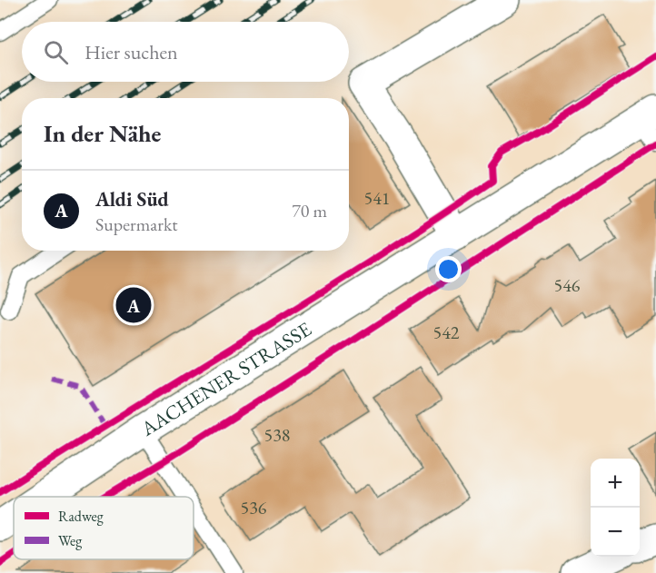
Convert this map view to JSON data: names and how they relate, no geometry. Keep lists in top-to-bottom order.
{
  "streets": {
    "main road": ["AACHENER STRASSE"]
  },
  "house_numbers": [
    "541",
    "546",
    "542",
    "538",
    "536"
  ],
  "legend": ["Radweg", "Weg"],
  "page": {
    "search": "Hier suchen",
    "heading": "In der Nähe",
    "list": [
      {
        "mark": "A",
        "name": "Aldi Süd",
        "note": "Supermarkt",
        "value": "70 m"
      }
    ],
    "pins": "A",
    "map_buttons": ["+", "−"]
  }
}
